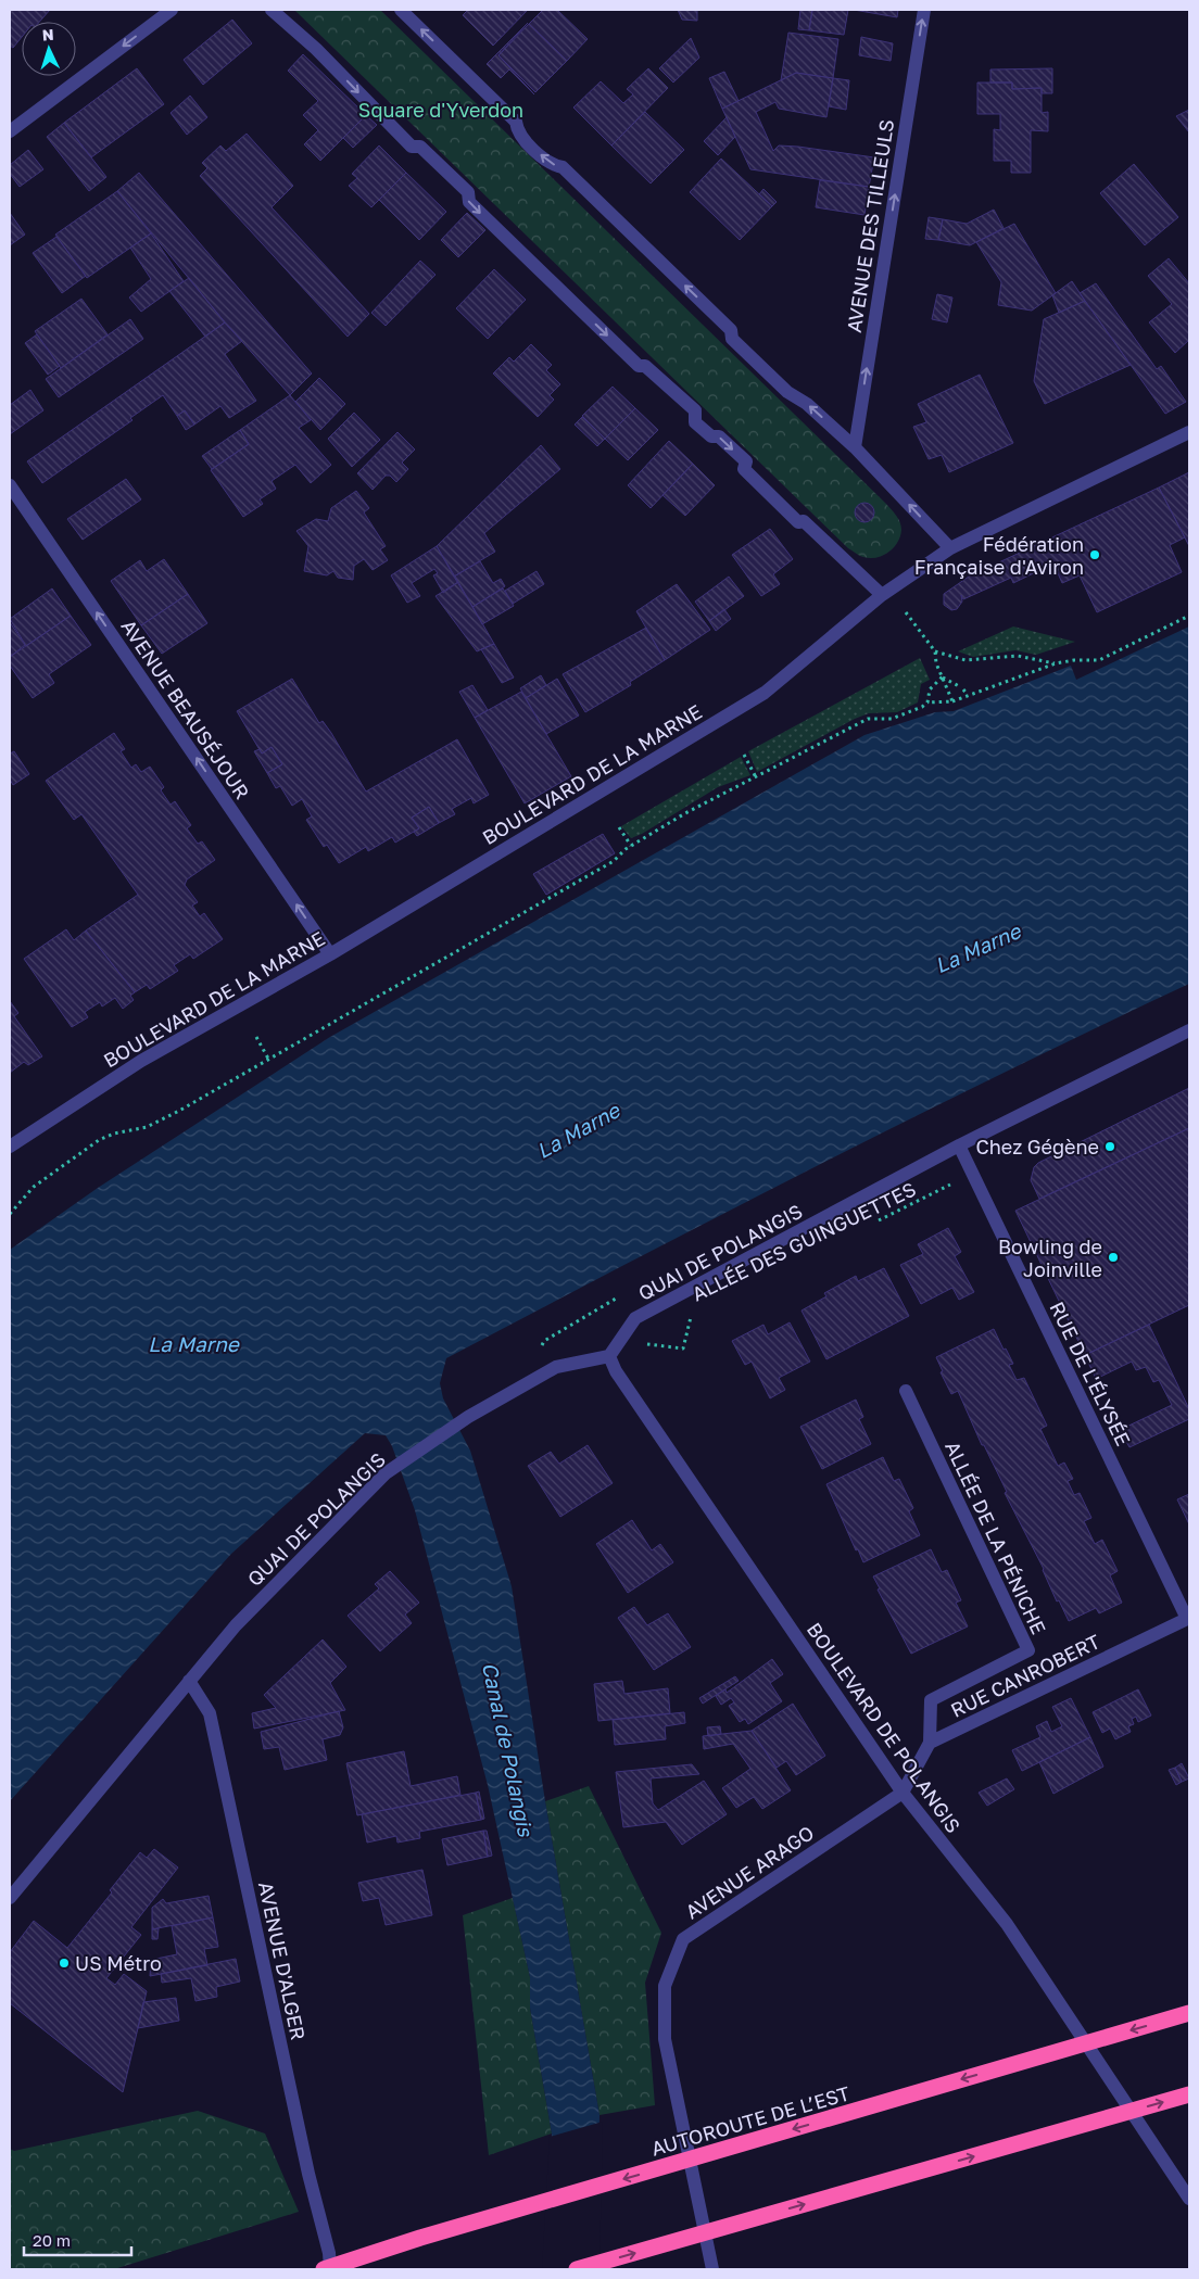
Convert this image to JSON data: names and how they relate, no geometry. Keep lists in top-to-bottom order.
{
  "streets": {
    "highway": ["AUTOROUTE DE L’EST"],
    "street": [
      "AVENUE DES TILLEULS",
      "AVENUE BEAUSÉJOUR",
      "BOULEVARD DE LA MARNE",
      "QUAI DE POLANGIS",
      "RUE DE L'ÉLYSÉE",
      "ALLÉE DE LA PÉNICHE",
      "RUE CANROBERT",
      "BOULEVARD DE POLANGIS",
      "AVENUE ARAGO",
      "AVENUE D'ALGER"
    ],
    "path": ["ALLÉE DES GUINGUETTES"]
  },
  "crossings": [
    ["AVENUE BEAUSÉJOUR", "BOULEVARD DE LA MARNE"],
    ["ALLÉE DES GUINGUETTES", "RUE DE L'ÉLYSÉE"],
    ["ALLÉE DES GUINGUETTES", "BOULEVARD DE POLANGIS"],
    ["QUAI DE POLANGIS", "RUE DE L'ÉLYSÉE"],
    ["QUAI DE POLANGIS", "BOULEVARD DE POLANGIS"],
    ["QUAI DE POLANGIS", "AVENUE D'ALGER"],
    ["RUE DE L'ÉLYSÉE", "RUE CANROBERT"],
    ["ALLÉE DE LA PÉNICHE", "RUE CANROBERT"],
    ["BOULEVARD DE POLANGIS", "AVENUE ARAGO"]
  ],
  "one_way": ["AVENUE DES TILLEULS", "AVENUE BEAUSÉJOUR"],
  "water": ["La Marne", "Canal de Polangis"],
  "parks": ["Square d'Yverdon"],
  "places": [
    "Fédération Française d'Aviron",
    "Chez Gégène",
    "Bowling de Joinville",
    "US Métro"
  ],
  "scale_bar": "20 m",
  "north": "top"
}
